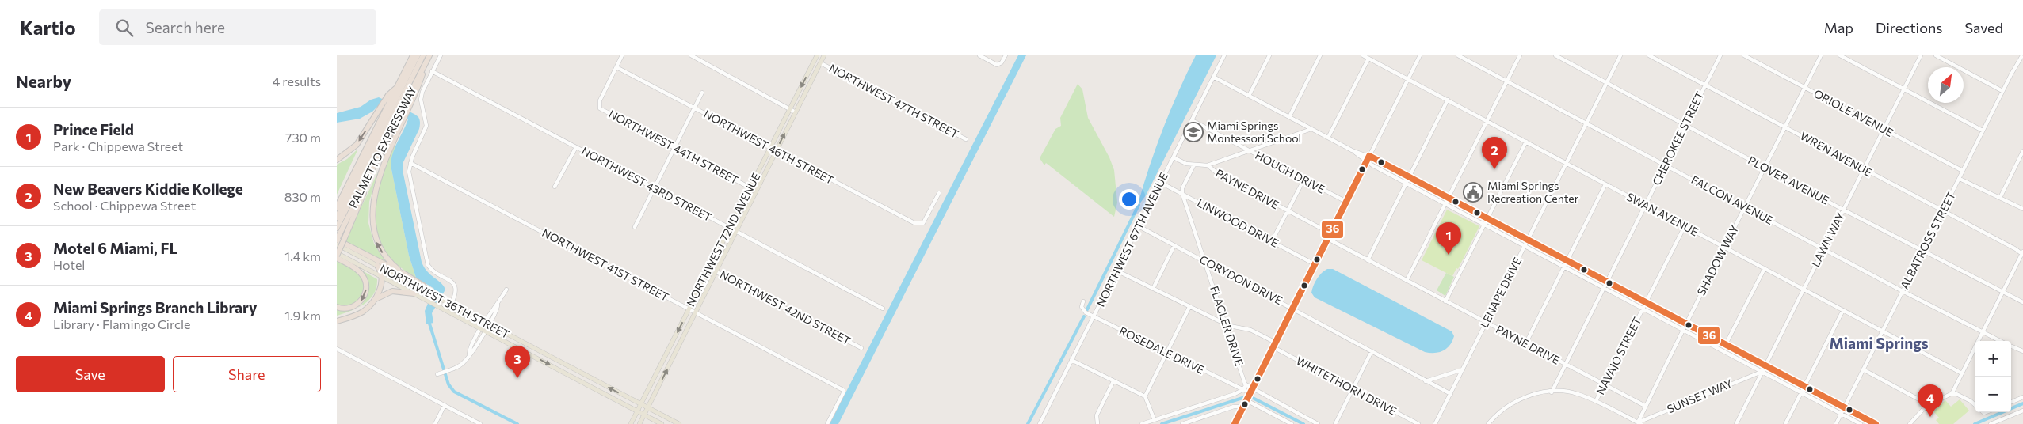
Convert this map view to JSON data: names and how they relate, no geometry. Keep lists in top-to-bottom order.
{
  "streets": {
    "highway": ["PALMETTO EXPRESSWAY"],
    "main road": ["NORTHWEST 72ND AVENUE", "NORTHWEST 36TH STREET"],
    "street": [
      "NORTHWEST 47TH STREET",
      "ORIOLE AVENUE",
      "CHEROKEE STREET",
      "NORTHWEST 44TH STREET",
      "NORTHWEST 46TH STREET",
      "WREN AVENUE",
      "HOUGH DRIVE",
      "PLOVER AVENUE",
      "NORTHWEST 43RD STREET",
      "PAYNE DRIVE",
      "FALCON AVENUE",
      "SWAN AVENUE",
      "LINWOOD DRIVE",
      "NORTHWEST 67TH AVENUE",
      "LAWN WAY",
      "ALBATROSS STREET",
      "SHADOW WAY",
      "NORTHWEST 41ST STREET",
      "CORYDON DRIVE",
      "LENAPE DRIVE",
      "NORTHWEST 42ND STREET",
      "FLAGLER DRIVE",
      "ROSEDALE DRIVE",
      "NAVAJO STREET",
      "WHITETHORN DRIVE",
      "SUNSET WAY"
    ]
  },
  "crossings": [
    ["NORTHWEST 47TH STREET", "NORTHWEST 72ND AVENUE"],
    ["ORIOLE AVENUE", "LAWN WAY"],
    ["ORIOLE AVENUE", "ALBATROSS STREET"],
    ["ORIOLE AVENUE", "SHADOW WAY"],
    ["CHEROKEE STREET", "WREN AVENUE"],
    ["CHEROKEE STREET", "PLOVER AVENUE"],
    ["CHEROKEE STREET", "PAYNE DRIVE"],
    ["CHEROKEE STREET", "FALCON AVENUE"],
    ["CHEROKEE STREET", "SWAN AVENUE"],
    ["NORTHWEST 44TH STREET", "NORTHWEST 46TH STREET"],
    ["NORTHWEST 44TH STREET", "NORTHWEST 72ND AVENUE"],
    ["NORTHWEST 46TH STREET", "NORTHWEST 72ND AVENUE"],
    ["WREN AVENUE", "LAWN WAY"],
    ["WREN AVENUE", "ALBATROSS STREET"],
    ["WREN AVENUE", "SHADOW WAY"],
    ["HOUGH DRIVE", "NORTHWEST 67TH AVENUE"],
    ["PLOVER AVENUE", "LAWN WAY"],
    ["PLOVER AVENUE", "ALBATROSS STREET"],
    ["PLOVER AVENUE", "SHADOW WAY"],
    ["PLOVER AVENUE", "LENAPE DRIVE"],
    ["NORTHWEST 43RD STREET", "NORTHWEST 72ND AVENUE"],
    ["PAYNE DRIVE", "SHADOW WAY"],
    ["PAYNE DRIVE", "LENAPE DRIVE"],
    ["PAYNE DRIVE", "NAVAJO STREET"],
    ["FALCON AVENUE", "LAWN WAY"],
    ["FALCON AVENUE", "ALBATROSS STREET"],
    ["FALCON AVENUE", "SHADOW WAY"],
    ["FALCON AVENUE", "LENAPE DRIVE"],
    ["SWAN AVENUE", "LAWN WAY"],
    ["SWAN AVENUE", "ALBATROSS STREET"],
    ["SWAN AVENUE", "SHADOW WAY"],
    ["SWAN AVENUE", "LENAPE DRIVE"],
    ["SWAN AVENUE", "NAVAJO STREET"],
    ["LINWOOD DRIVE", "NORTHWEST 67TH AVENUE"],
    ["LINWOOD DRIVE", "FLAGLER DRIVE"],
    ["NORTHWEST 72ND AVENUE", "NORTHWEST 41ST STREET"],
    ["NORTHWEST 72ND AVENUE", "NORTHWEST 36TH STREET"],
    ["NORTHWEST 72ND AVENUE", "NORTHWEST 42ND STREET"],
    ["NORTHWEST 67TH AVENUE", "CORYDON DRIVE"],
    ["NORTHWEST 67TH AVENUE", "ROSEDALE DRIVE"],
    ["LAWN WAY", "SUNSET WAY"],
    ["SHADOW WAY", "SUNSET WAY"],
    ["CORYDON DRIVE", "LENAPE DRIVE"],
    ["CORYDON DRIVE", "FLAGLER DRIVE"]
  ],
  "districts": ["Miami Springs"],
  "places": {
    "school or university": ["Miami Springs Montessori School"],
    "public building": ["Miami Springs Recreation Center"]
  },
  "lines": ["transit line 36"],
  "north": "top right",
  "page": {
    "header": "Kartio",
    "search": "Search here",
    "nav": ["Map", "Directions", "Saved"],
    "heading": ["Nearby", "4 results"],
    "list": [
      {
        "mark": "1",
        "name": "Prince Field",
        "note": "Park · Chippewa Street",
        "value": "730 m"
      },
      {
        "mark": "2",
        "name": "New Beavers Kiddie Kollege",
        "note": "School · Chippewa Street",
        "value": "830 m"
      },
      {
        "mark": "3",
        "name": "Motel 6 Miami, FL",
        "note": "Hotel",
        "value": "1.4 km"
      },
      {
        "mark": "4",
        "name": "Miami Springs Branch Library",
        "note": "Library · Flamingo Circle",
        "value": "1.9 km"
      }
    ],
    "pins": [
      "2",
      "1",
      "3",
      "4"
    ],
    "map_buttons": ["+", "−"],
    "buttons": ["Save", "Share"]
  }
}
